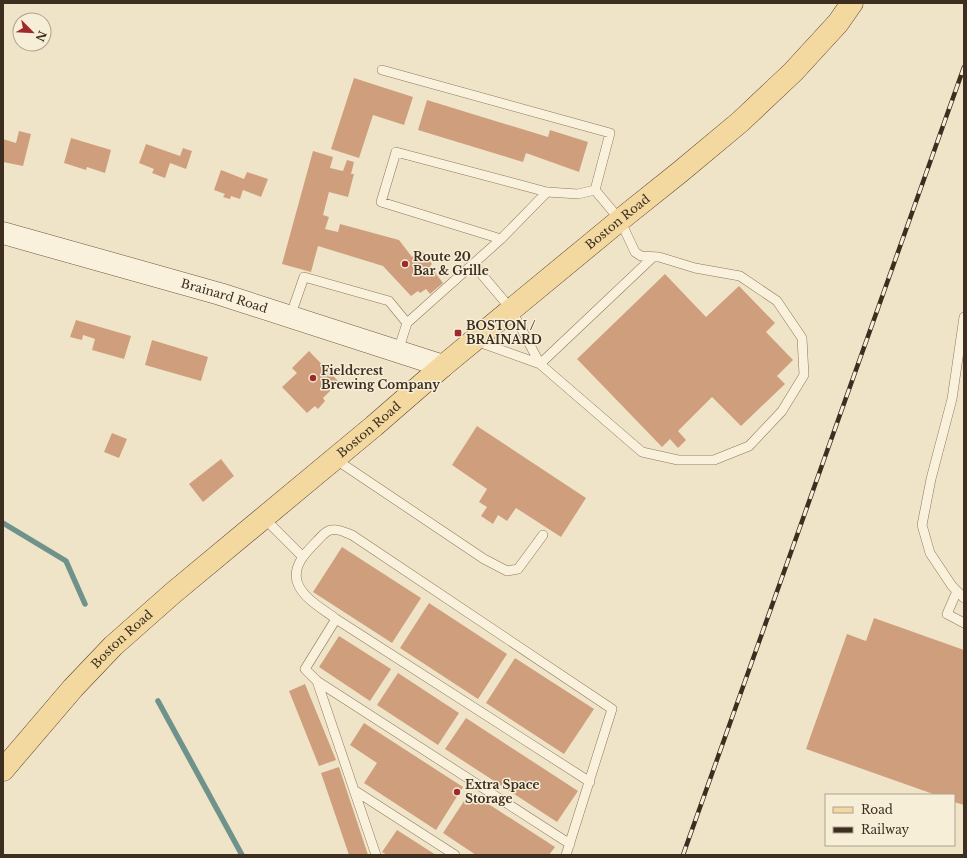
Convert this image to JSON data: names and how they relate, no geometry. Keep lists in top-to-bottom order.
{
  "streets": {
    "main road": ["Boston Road"],
    "street": ["Brainard Road"]
  },
  "crossings": [
    ["Boston Road", "Brainard Road"]
  ],
  "places": {
    "other": ["Route 20 Bar & Grille", "Fieldcrest Brewing Company", "Extra Space Storage"],
    "transit": ["BOSTON / BRAINARD"]
  },
  "legend": ["Road", "Railway"],
  "north": "bottom right"
}
